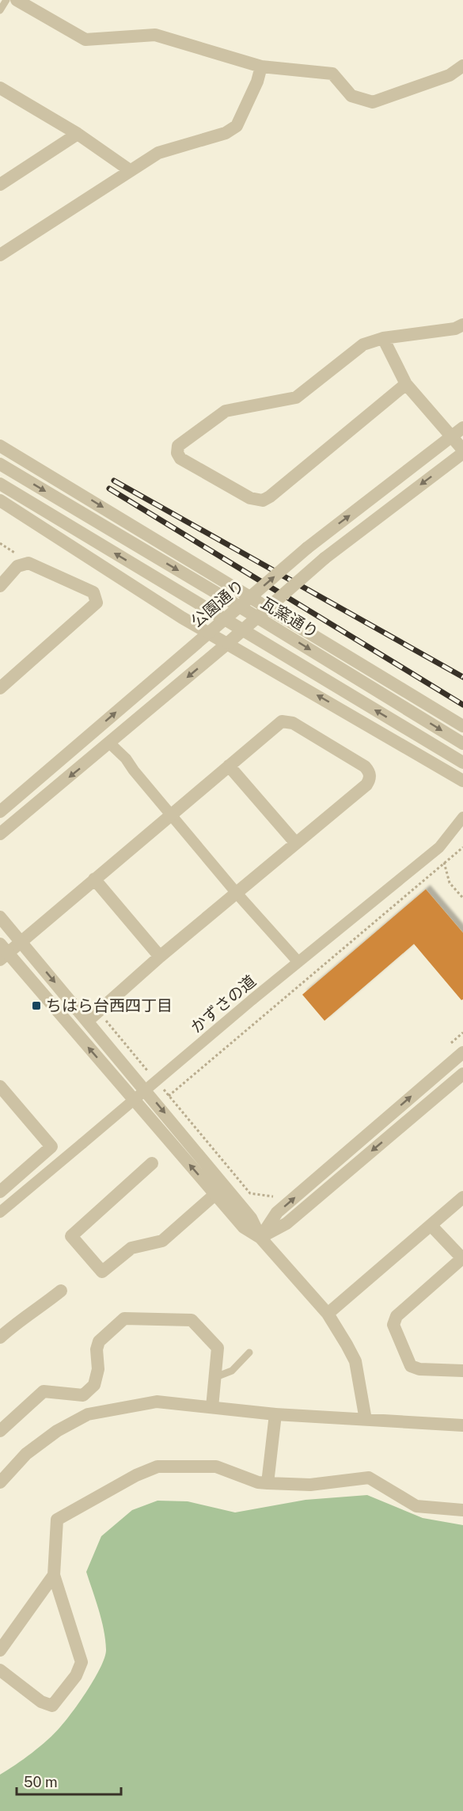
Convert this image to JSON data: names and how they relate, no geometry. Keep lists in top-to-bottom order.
{
  "streets": {
    "street": ["公園通り", "瓦窯通り", "かずさの道"]
  },
  "places": {
    "transit": ["ちはら台西四丁目"]
  },
  "scale_bar": "50 m"
}
